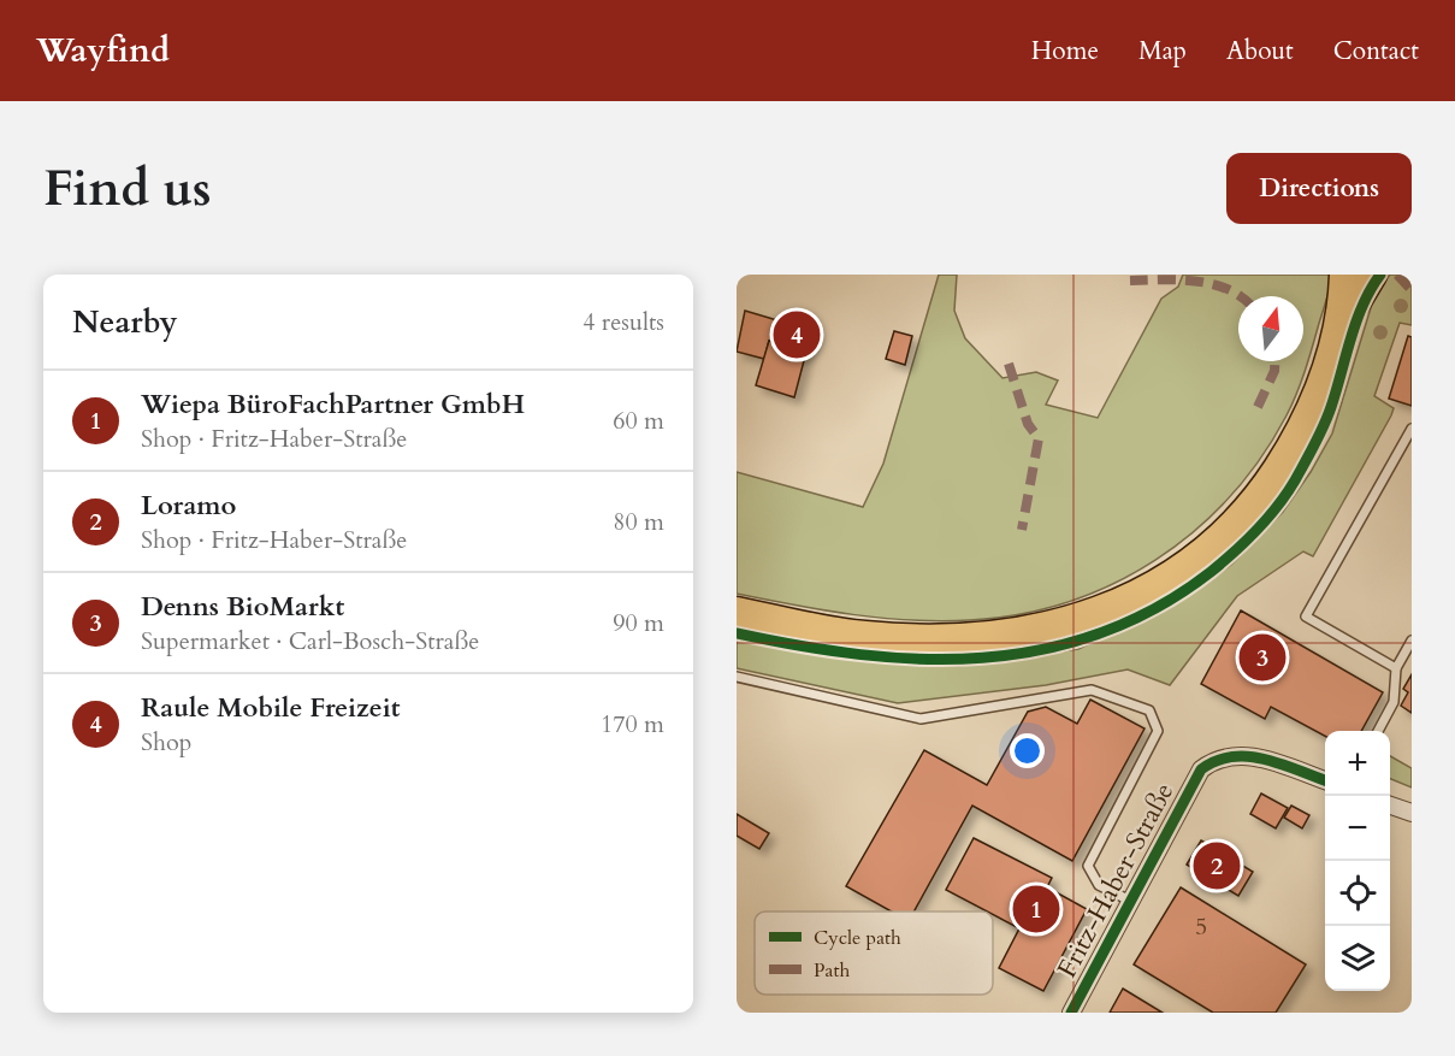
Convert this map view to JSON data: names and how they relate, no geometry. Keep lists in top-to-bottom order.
{
  "streets": {
    "street": ["Fritz-Haber-Straße"]
  },
  "house_numbers": ["5"],
  "legend": ["Cycle path", "Path"],
  "north": "top",
  "page": {
    "header": "Wayfind",
    "nav": [
      "Home",
      "Map",
      "About",
      "Contact"
    ],
    "buttons": "Directions",
    "title": "Find us",
    "heading": ["Nearby", "4 results"],
    "pins": [
      "4",
      "3",
      "2",
      "1"
    ],
    "list": [
      {
        "mark": "1",
        "name": "Wiepa BüroFachPartner GmbH",
        "note": "Shop · Fritz-Haber-Straße",
        "value": "60 m"
      },
      {
        "mark": "2",
        "name": "Loramo",
        "note": "Shop · Fritz-Haber-Straße",
        "value": "80 m"
      },
      {
        "mark": "3",
        "name": "Denns BioMarkt",
        "note": "Supermarket · Carl-Bosch-Straße",
        "value": "90 m"
      },
      {
        "mark": "4",
        "name": "Raule Mobile Freizeit",
        "note": "Shop",
        "value": "170 m"
      }
    ],
    "map_buttons": ["+", "−"]
  }
}
